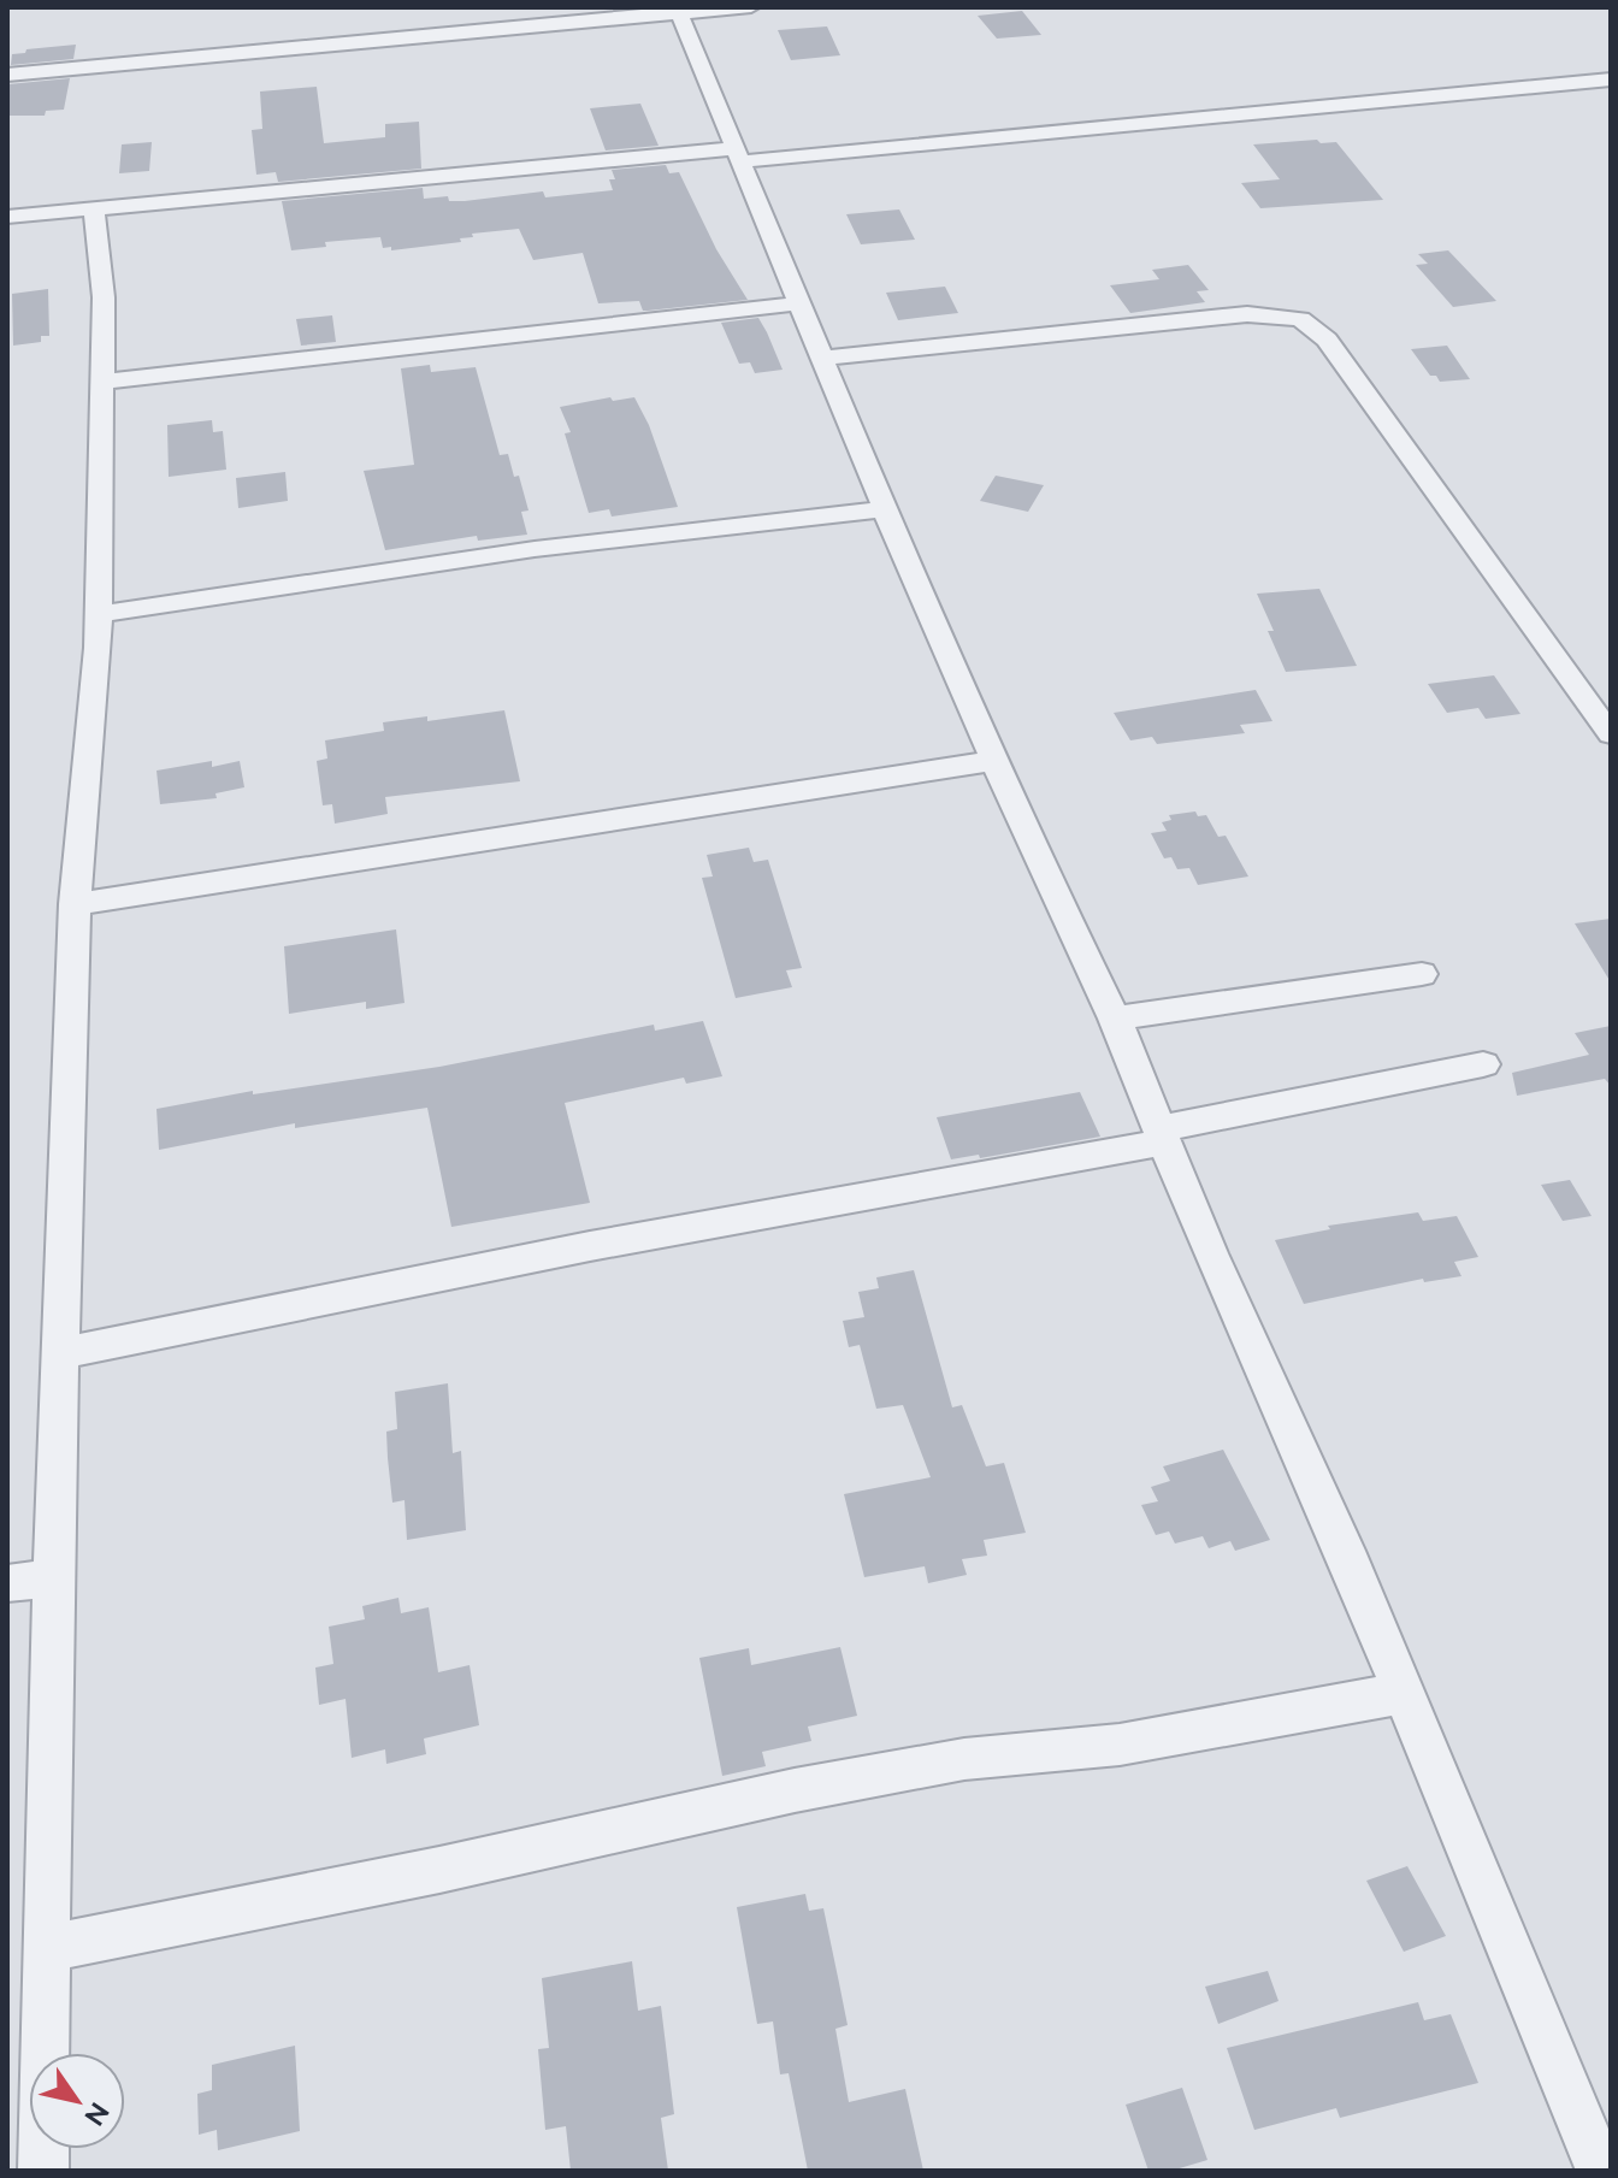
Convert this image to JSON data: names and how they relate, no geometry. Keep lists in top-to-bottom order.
{
  "north": "bottom right"
}
